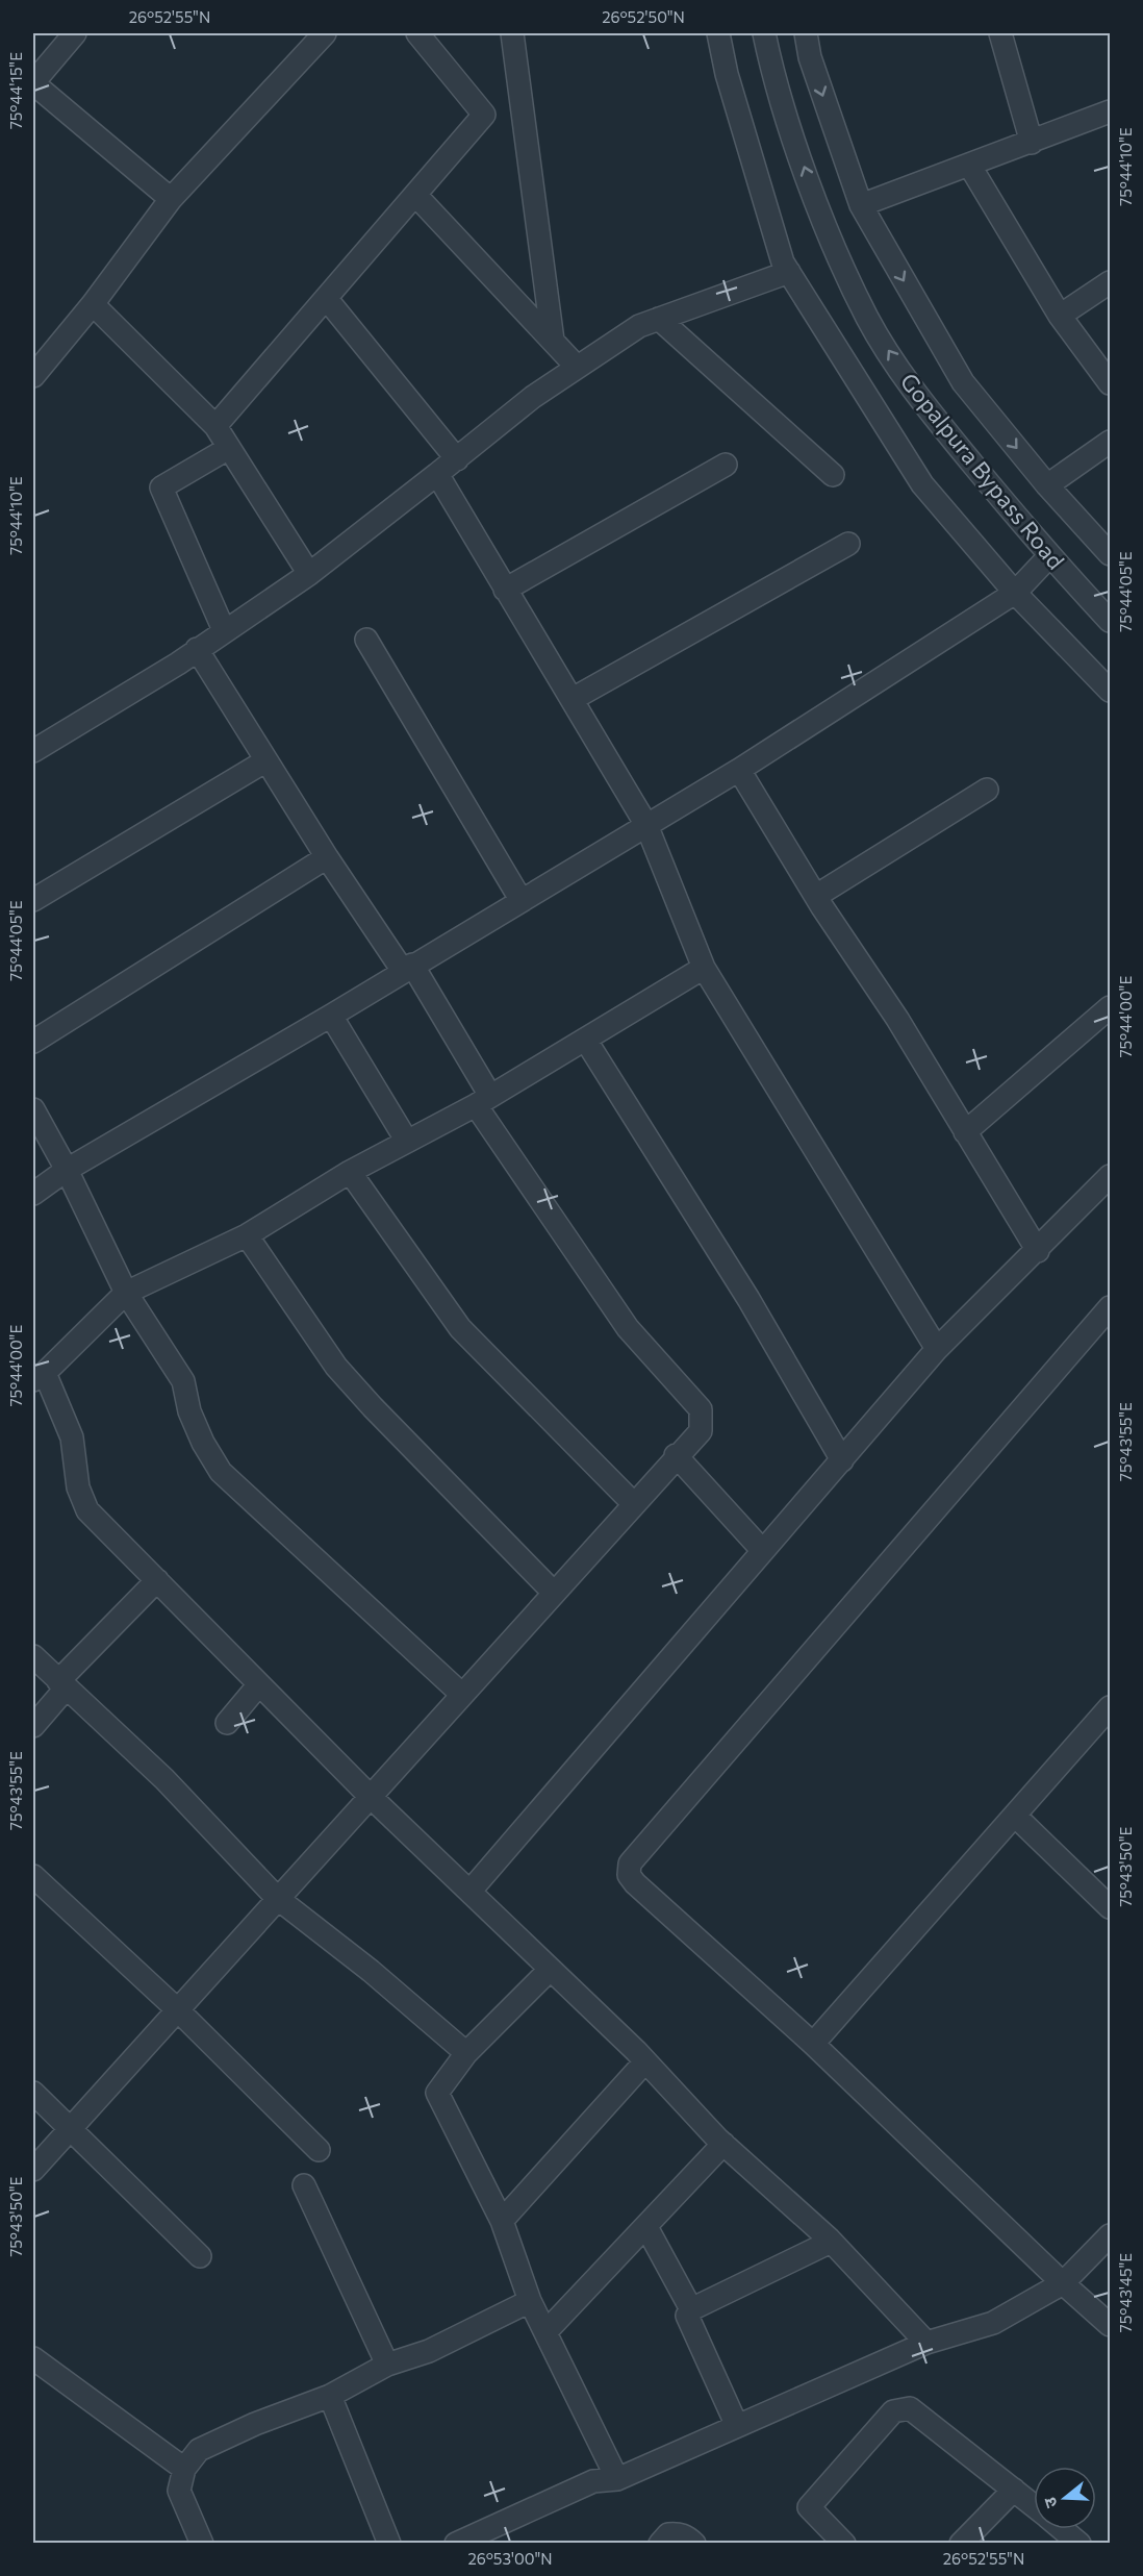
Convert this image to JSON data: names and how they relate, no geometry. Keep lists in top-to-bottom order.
{
  "streets": {
    "street": ["Gopalpura Bypass Road"]
  },
  "north": "left",
  "coordinates": [
    "26°52'55\"N",
    "26°52'50\"N",
    "75°44'15\"E",
    "75°44'10\"E",
    "75°44'05\"E",
    "75°44'00\"E",
    "75°43'55\"E",
    "75°43'50\"E",
    "75°43'45\"E",
    "26°53'00\"N"
  ]
}
